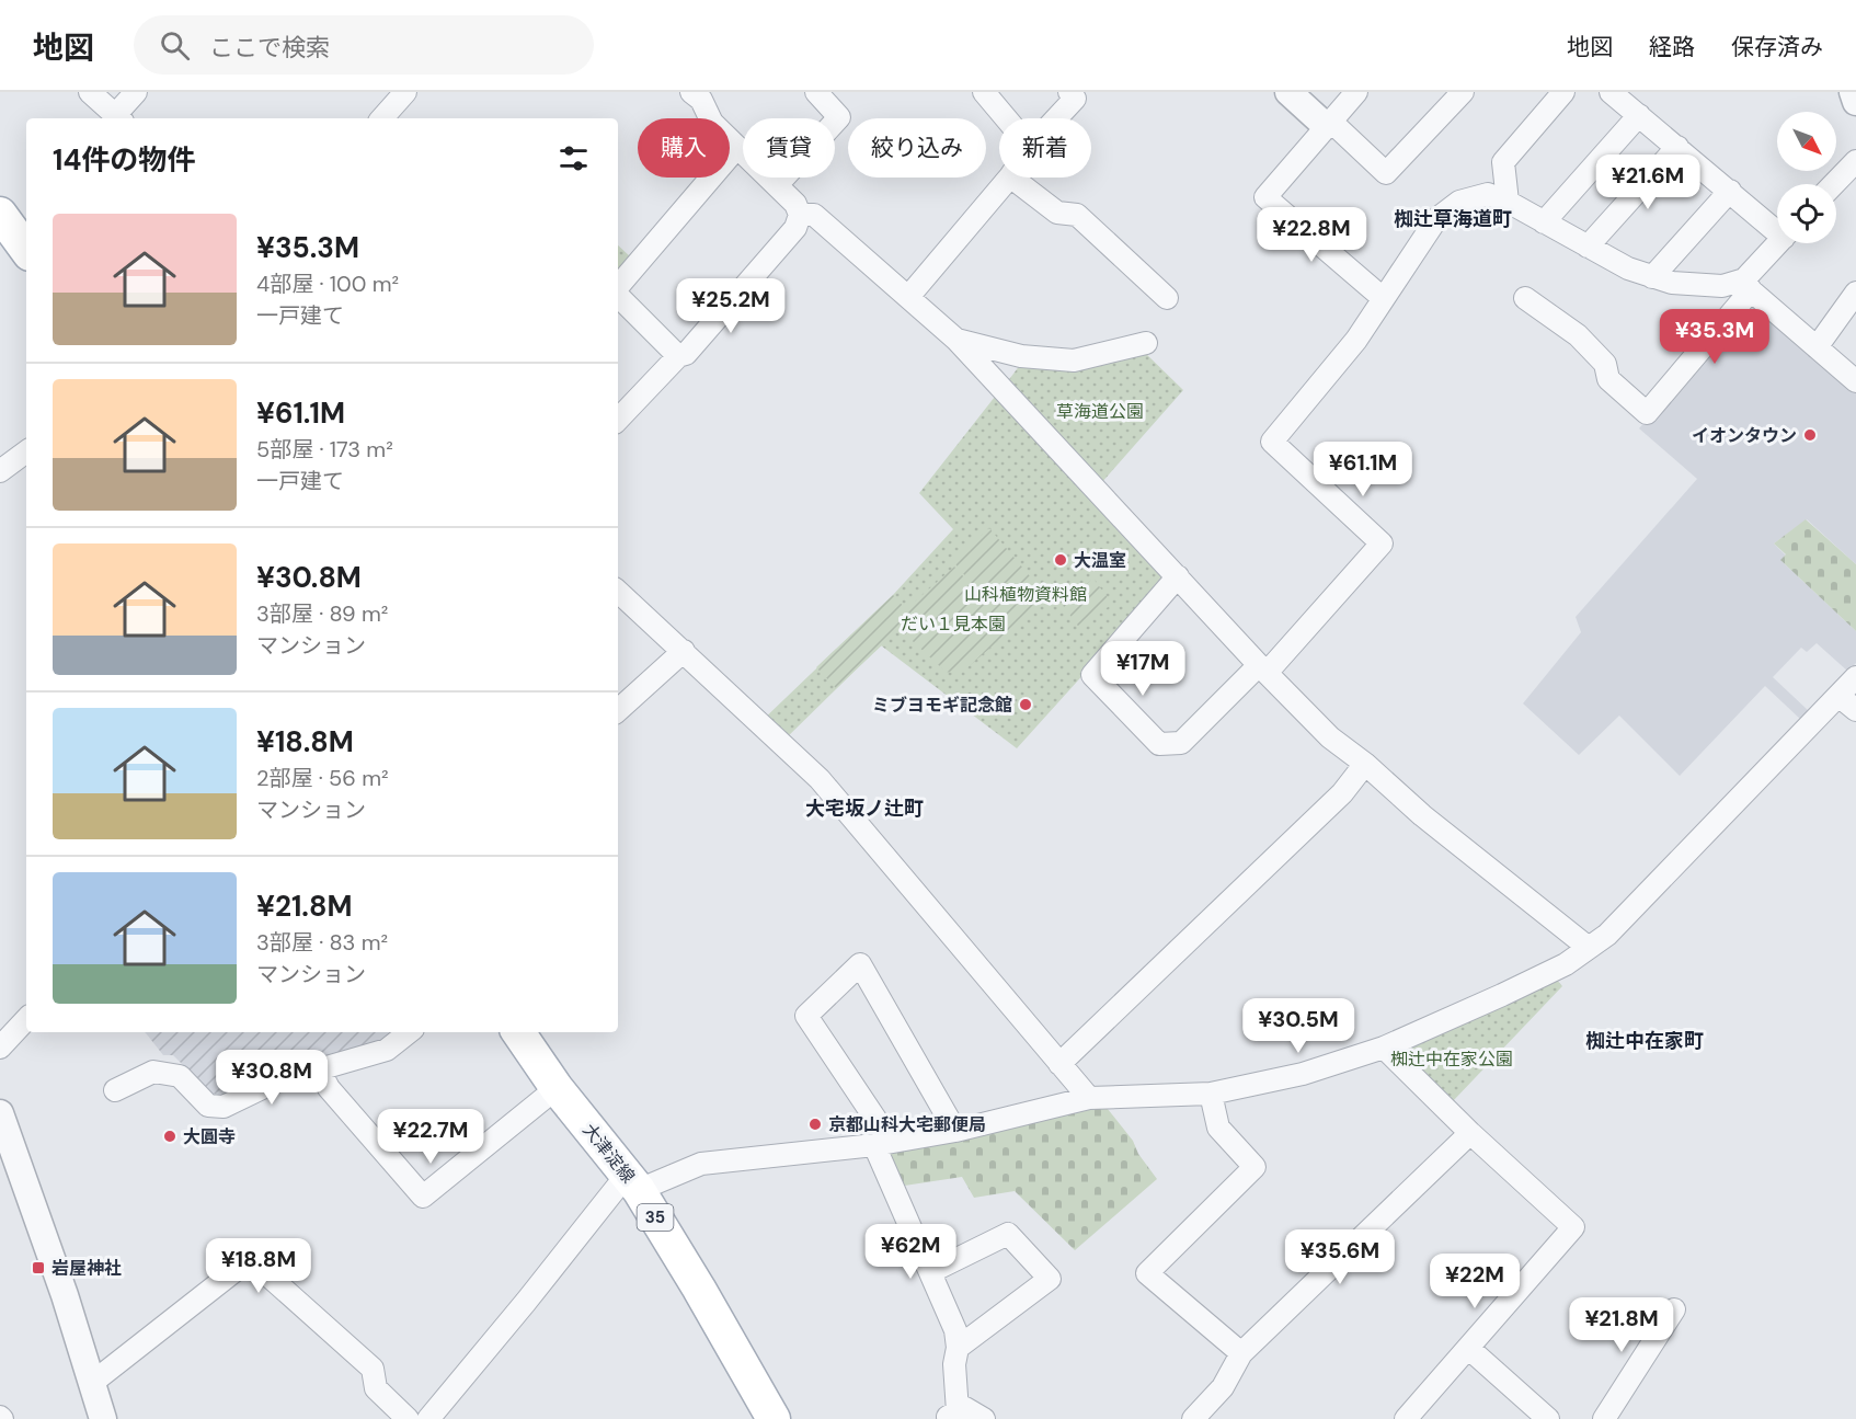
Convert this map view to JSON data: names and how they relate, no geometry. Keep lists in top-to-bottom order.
{
  "streets": {
    "main road": ["大津淀線", "35"]
  },
  "districts": ["椥辻草海道町", "大宅坂ノ辻町", "椥辻中在家町"],
  "parks": [
    "草海道公園",
    "山科植物資料館",
    "だい１見本園",
    "椥辻中在家公園"
  ],
  "places": {
    "other": [
      "イオンタウン",
      "大温室",
      "ミブヨモギ記念館",
      "京都山科大宅郵便局",
      "大圓寺"
    ],
    "transit": ["岩屋神社"]
  },
  "north": "bottom right",
  "page": {
    "header": "地図",
    "search": "ここで検索",
    "nav": ["地図", "経路", "保存済み"],
    "chip": [
      "購入",
      "賃貸",
      "絞り込み",
      "新着"
    ],
    "heading": "14件の物件",
    "price": [
      "¥21.6M",
      "¥22.8M",
      "¥25.2M",
      "¥35.3M",
      "¥61.1M",
      "¥17M",
      "¥30.5M",
      "¥30.8M",
      "¥22.7M",
      "¥62M",
      "¥35.6M",
      "¥18.8M",
      "¥22M",
      "¥21.8M"
    ],
    "list": [
      {
        "name": "¥35.3M",
        "note": "4部屋 · 100 m² · 一戸建て"
      },
      {
        "name": "¥61.1M",
        "note": "5部屋 · 173 m² · 一戸建て"
      },
      {
        "name": "¥30.8M",
        "note": "3部屋 · 89 m² · マンション"
      },
      {
        "name": "¥18.8M",
        "note": "2部屋 · 56 m² · マンション"
      },
      {
        "name": "¥21.8M",
        "note": "3部屋 · 83 m² · マンション"
      }
    ]
  }
}
